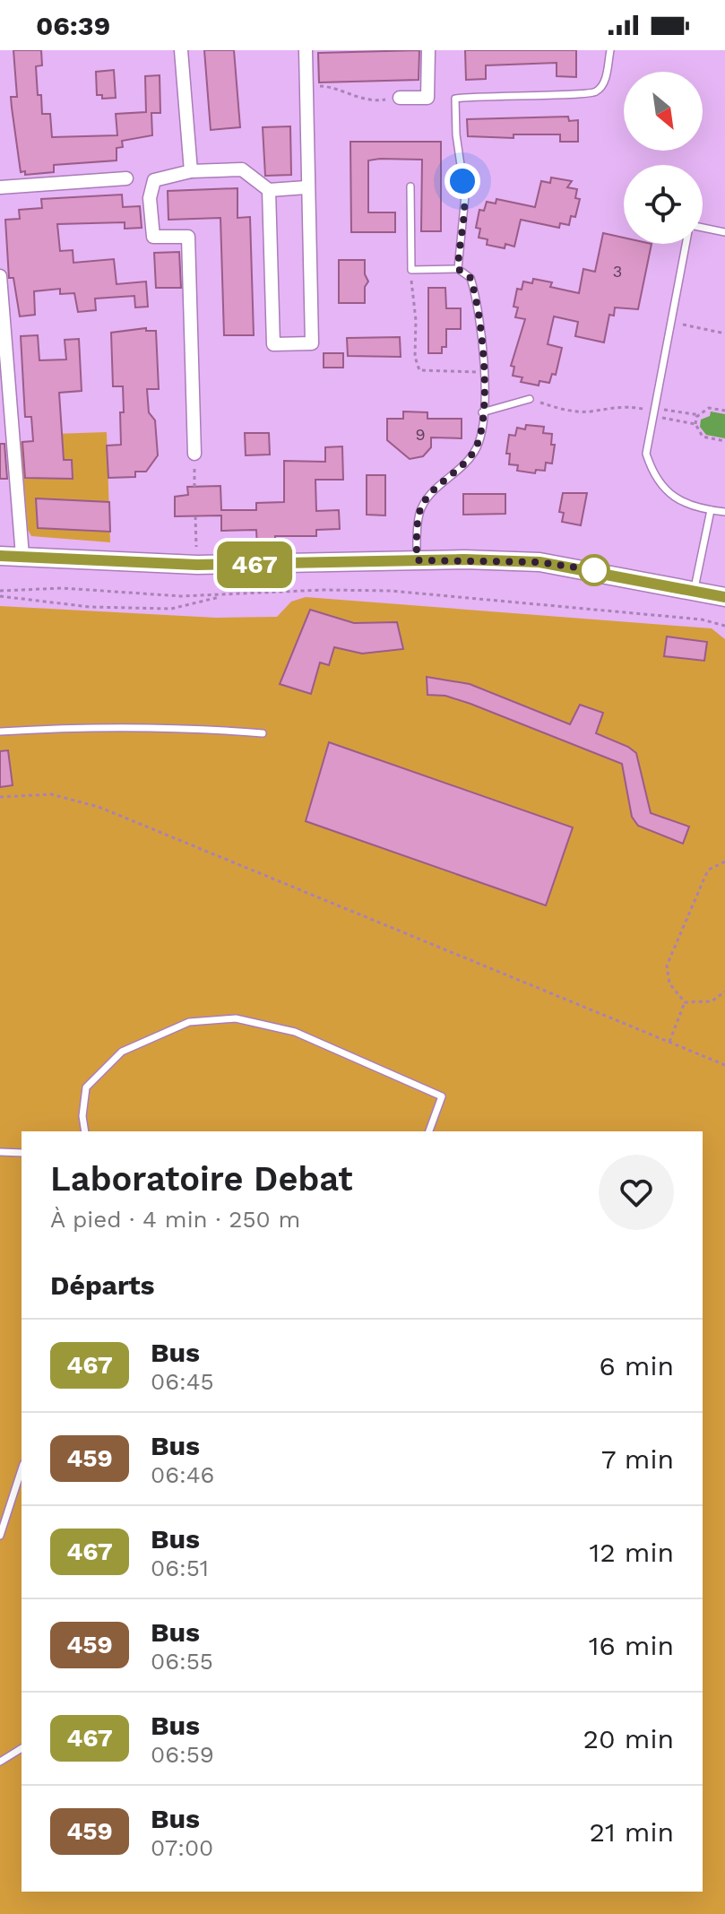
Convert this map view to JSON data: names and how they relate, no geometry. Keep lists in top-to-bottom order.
{
  "lines": ["bus line 467"],
  "house_numbers": ["3", "9"],
  "north": "bottom right",
  "page": {
    "status": "06:39",
    "on_map": "467",
    "heading": [
      ["Laboratoire Debat", "À pied · 4 min · 250 m"],
      "Départs"
    ],
    "list": [
      {
        "mark": "467",
        "name": "Bus",
        "note": "06:45",
        "value": "6 min"
      },
      {
        "mark": "459",
        "name": "Bus",
        "note": "06:46",
        "value": "7 min"
      },
      {
        "mark": "467",
        "name": "Bus",
        "note": "06:51",
        "value": "12 min"
      },
      {
        "mark": "459",
        "name": "Bus",
        "note": "06:55",
        "value": "16 min"
      },
      {
        "mark": "467",
        "name": "Bus",
        "note": "06:59",
        "value": "20 min"
      },
      {
        "mark": "459",
        "name": "Bus",
        "note": "07:00",
        "value": "21 min"
      }
    ]
  }
}
